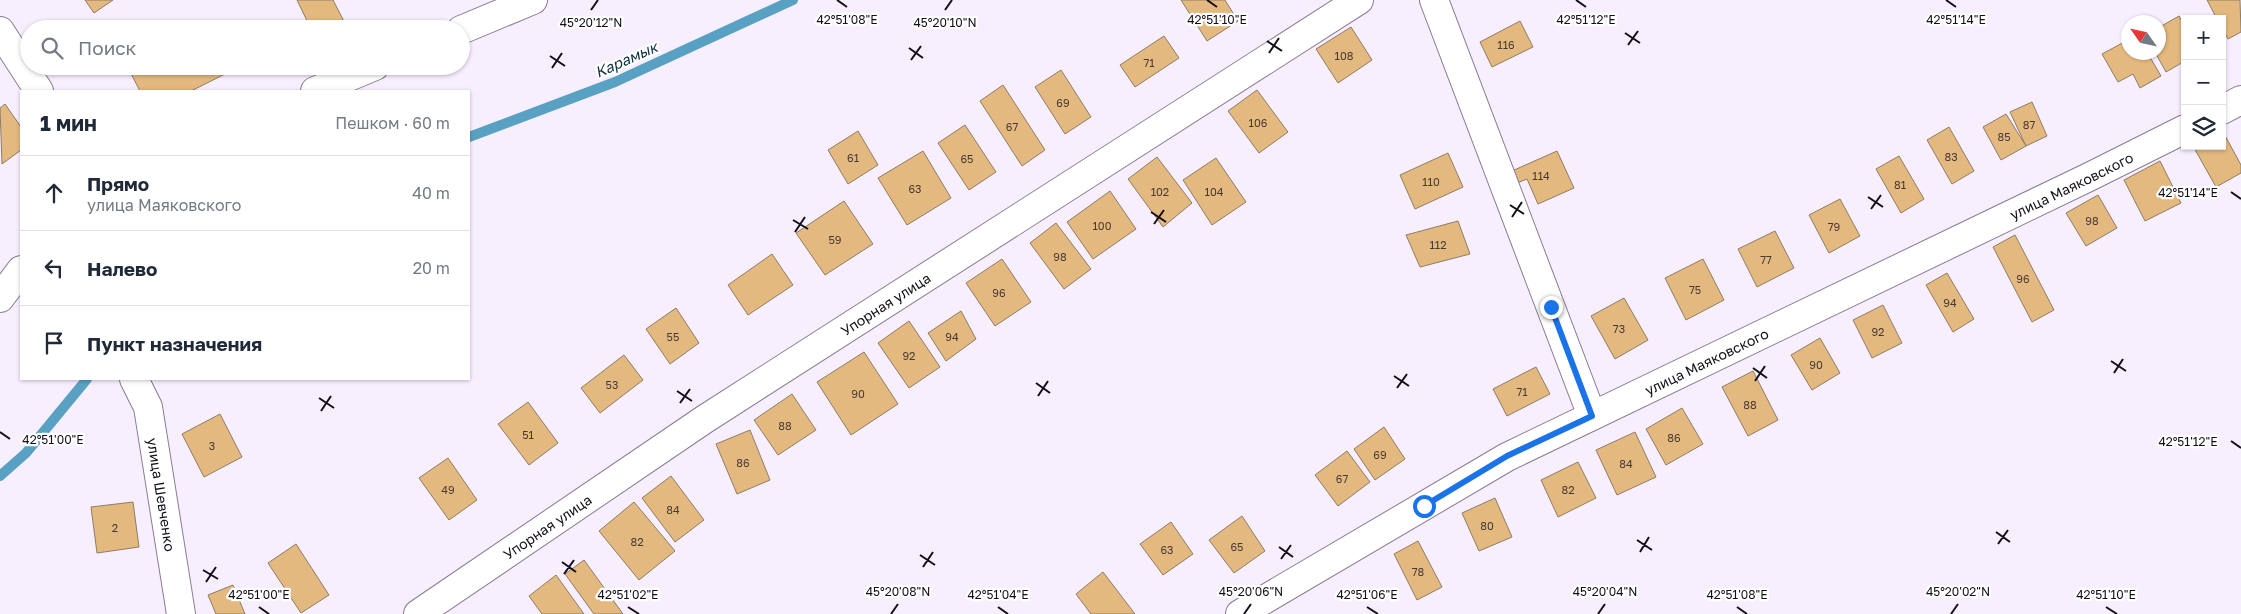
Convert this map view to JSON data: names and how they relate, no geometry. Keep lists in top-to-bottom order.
{
  "streets": {
    "street": ["улица Маяковского", "Упорная улица", "улица Шевченко"]
  },
  "water": ["Карамык"],
  "house_numbers": [
    "116",
    "108",
    "71",
    "69",
    "106",
    "87",
    "67",
    "85",
    "83",
    "61",
    "65",
    "114",
    "110",
    "81",
    "63",
    "102",
    "104",
    "98",
    "100",
    "79",
    "59",
    "112",
    "98",
    "77",
    "96",
    "75",
    "96",
    "94",
    "73",
    "92",
    "55",
    "94",
    "92",
    "90",
    "53",
    "71",
    "90",
    "88",
    "88",
    "51",
    "86",
    "3",
    "69",
    "86",
    "84",
    "67",
    "49",
    "82",
    "84",
    "80",
    "2",
    "82",
    "65",
    "63",
    "78"
  ],
  "north": "top left",
  "page": {
    "map_buttons": ["+", "−"],
    "search": "Поиск",
    "heading": ["1 мин", "Пешком · 60 m"],
    "list": [
      ["Прямо", "улица Маяковского", "40 m"],
      ["Налево", "20 m"],
      "Пункт назначения"
    ]
  },
  "coordinates": [
    "42°51'14\"E",
    "42°51'08\"E",
    "42°51'10\"E",
    "42°51'12\"E",
    "45°20'12\"N",
    "45°20'10\"N",
    "42°51'00\"E",
    "45°20'08\"N",
    "45°20'06\"N",
    "45°20'04\"N",
    "45°20'02\"N",
    "42°51'02\"E",
    "42°51'04\"E",
    "42°51'06\"E"
  ]
}
